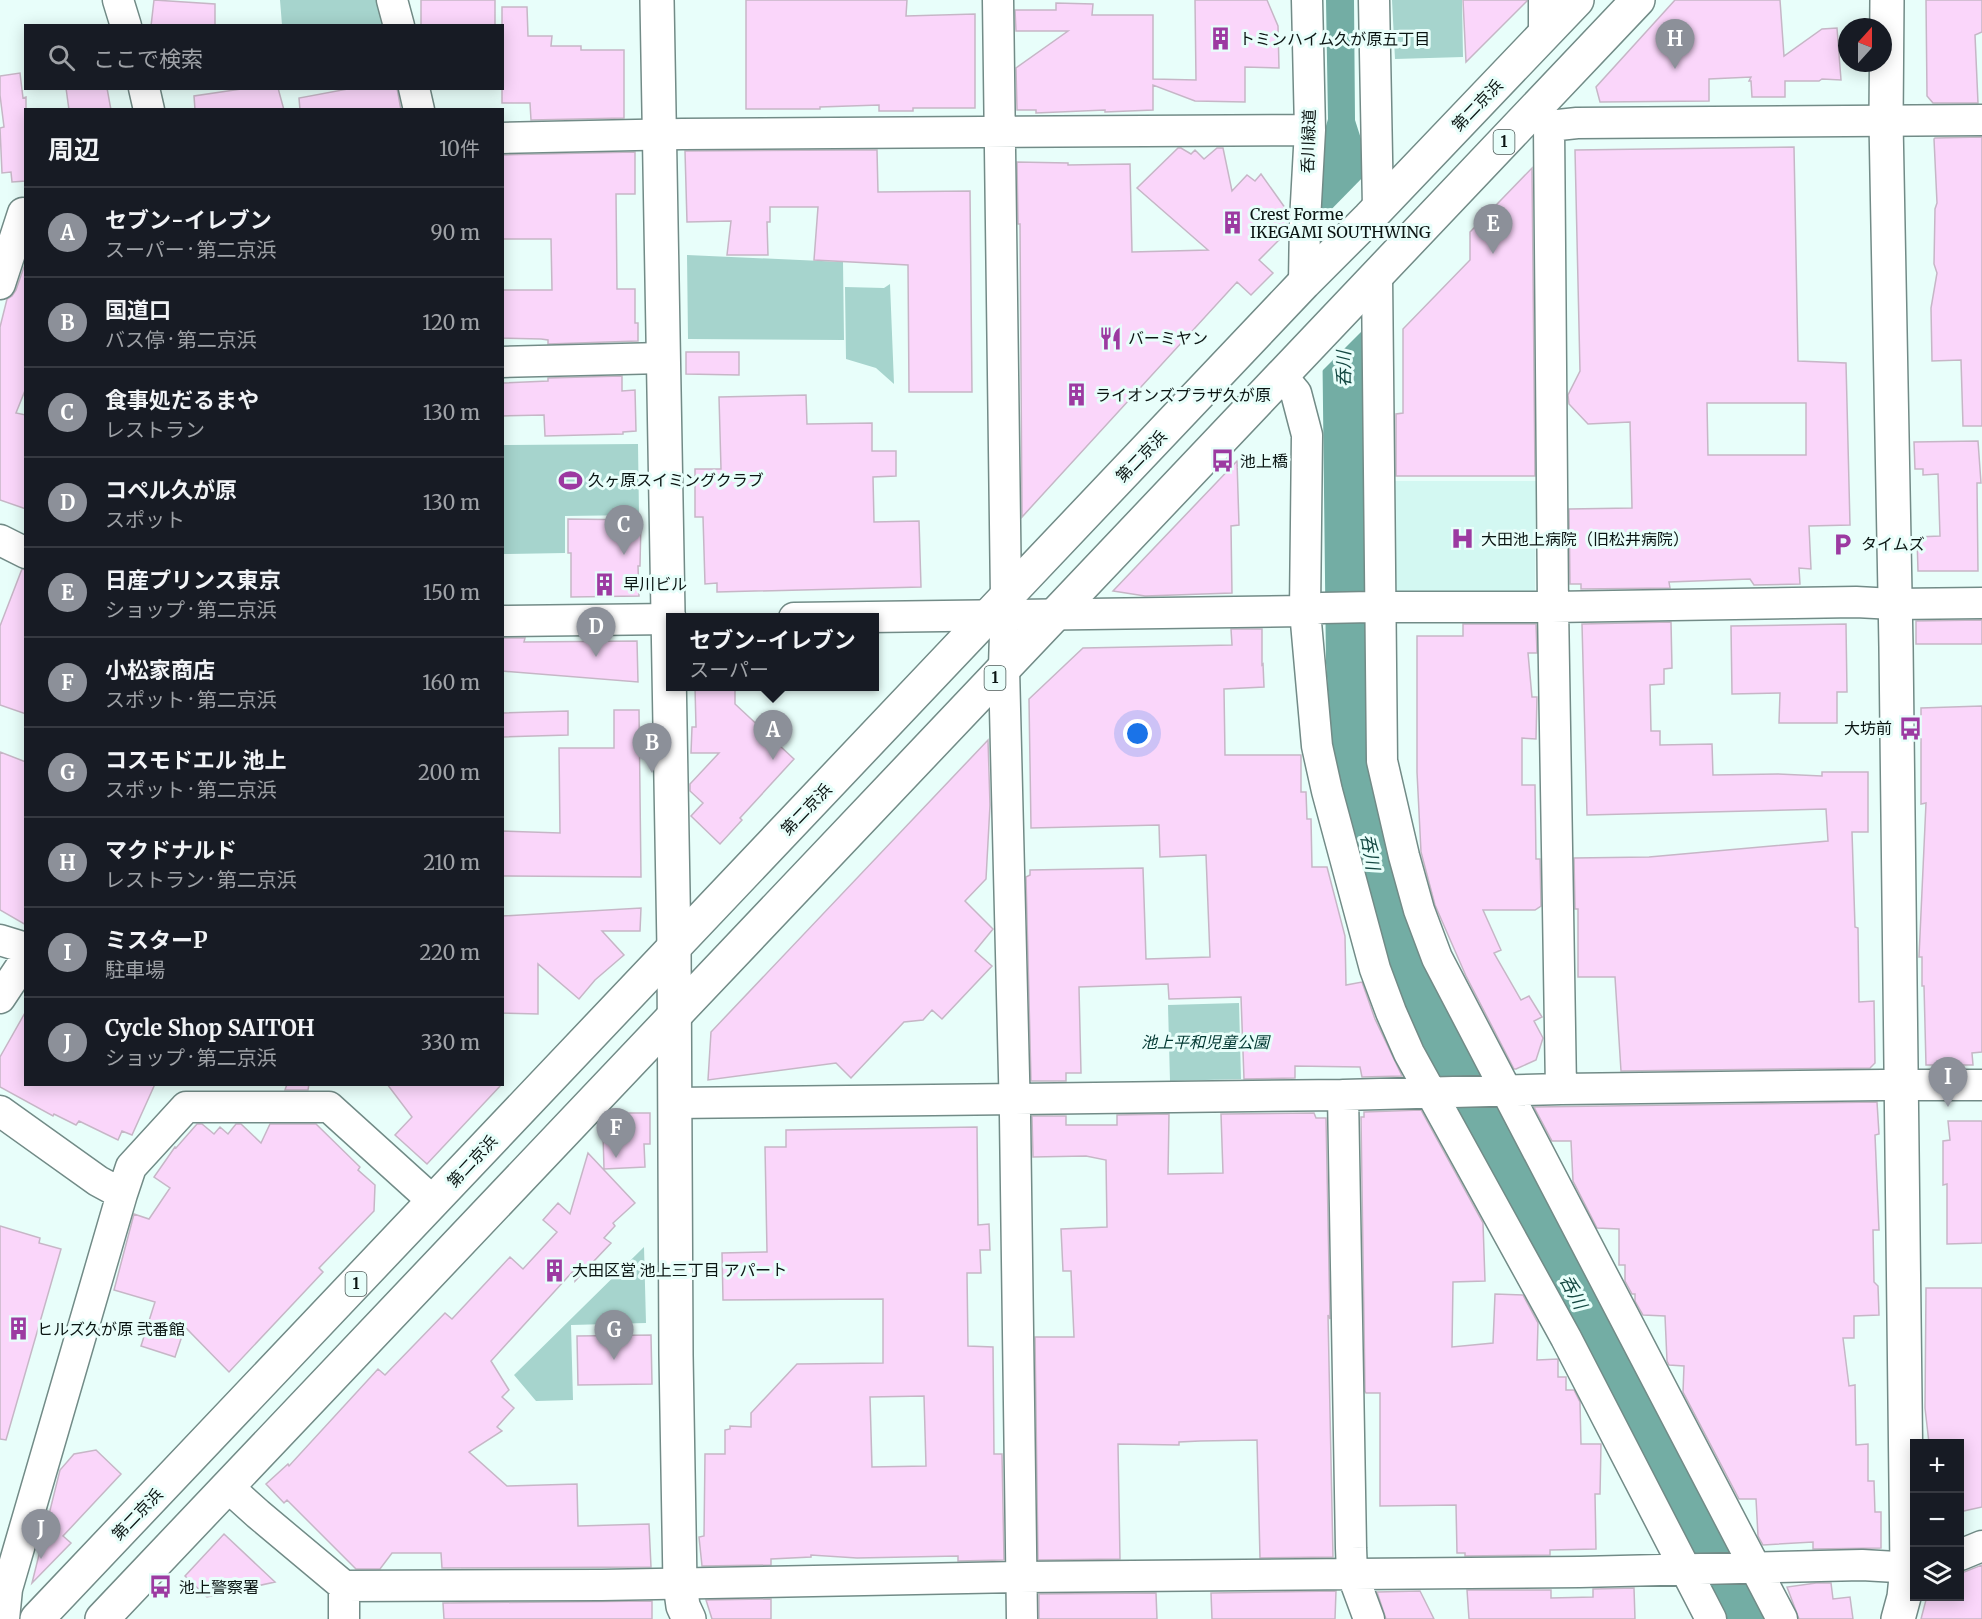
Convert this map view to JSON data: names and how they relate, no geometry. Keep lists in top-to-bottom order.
{
  "streets": {
    "main road": ["第二京浜", "1"],
    "street": ["呑川緑道"]
  },
  "crossings": [
    ["第二京浜", "呑川緑道"]
  ],
  "water": ["呑川"],
  "parks": ["池上平和児童公園"],
  "places": {
    "building": [
      "トミンハイム久が原五丁目",
      "Crest Forme IKEGAMI SOUTHWING",
      "ライオンズプラザ久が原",
      "早川ビル",
      "大田区営 池上三丁目 アパート",
      "ヒルズ久が原 弐番館"
    ],
    "restaurant": ["バーミヤン"],
    "bus stop": ["池上橋", "大坊前", "池上警察署"],
    "sports": ["久ヶ原スイミングクラブ"],
    "hospital": ["大田池上病院（旧松井病院）"],
    "parking": ["タイムズ"]
  },
  "north": "top",
  "page": {
    "pins": [
      "H",
      "E",
      "C",
      "D",
      "A",
      "B",
      "I",
      "F",
      "G",
      "J"
    ],
    "search": "ここで検索",
    "heading": ["周辺", "10件"],
    "list": [
      {
        "mark": "A",
        "name": "セブン-イレブン",
        "note": "スーパー · 第二京浜",
        "value": "90 m"
      },
      {
        "mark": "B",
        "name": "国道口",
        "note": "バス停 · 第二京浜",
        "value": "120 m"
      },
      {
        "mark": "C",
        "name": "食事処だるまや",
        "note": "レストラン",
        "value": "130 m"
      },
      {
        "mark": "D",
        "name": "コペル久が原",
        "note": "スポット",
        "value": "130 m"
      },
      {
        "mark": "E",
        "name": "日産プリンス東京",
        "note": "ショップ · 第二京浜",
        "value": "150 m"
      },
      {
        "mark": "F",
        "name": "小松家商店",
        "note": "スポット · 第二京浜",
        "value": "160 m"
      },
      {
        "mark": "G",
        "name": "コスモドエル 池上",
        "note": "スポット · 第二京浜",
        "value": "200 m"
      },
      {
        "mark": "H",
        "name": "マクドナルド",
        "note": "レストラン · 第二京浜",
        "value": "210 m"
      },
      {
        "mark": "I",
        "name": "ミスターP",
        "note": "駐車場",
        "value": "220 m"
      },
      {
        "mark": "J",
        "name": "Cycle Shop SAITOH",
        "note": "ショップ · 第二京浜",
        "value": "330 m"
      }
    ],
    "popup": ["セブン-イレブン", "スーパー"],
    "map_buttons": ["+", "−"]
  }
}
